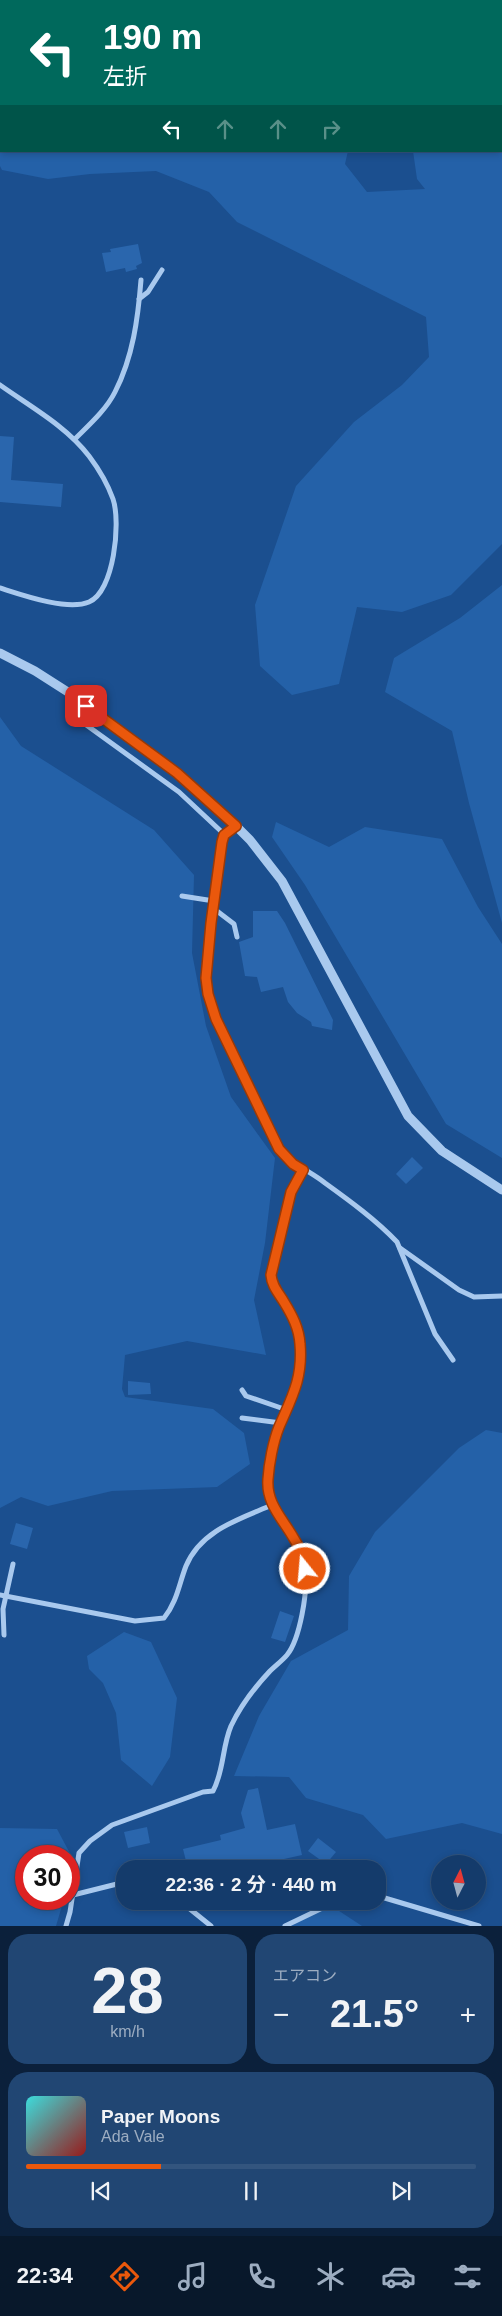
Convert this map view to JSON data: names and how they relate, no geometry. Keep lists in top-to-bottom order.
{
  "north": "top",
  "page": {
    "turn": ["190 m", "左折"],
    "limit": "30",
    "trip": "22:36 · 2 分 · 440 m",
    "tile": [
      ["28", "km/h"],
      "エアコン"
    ],
    "heat": ["−", "21.5°", "+"],
    "song": ["Paper Moons", "Ada Vale"],
    "tabs": "22:34"
  }
}
